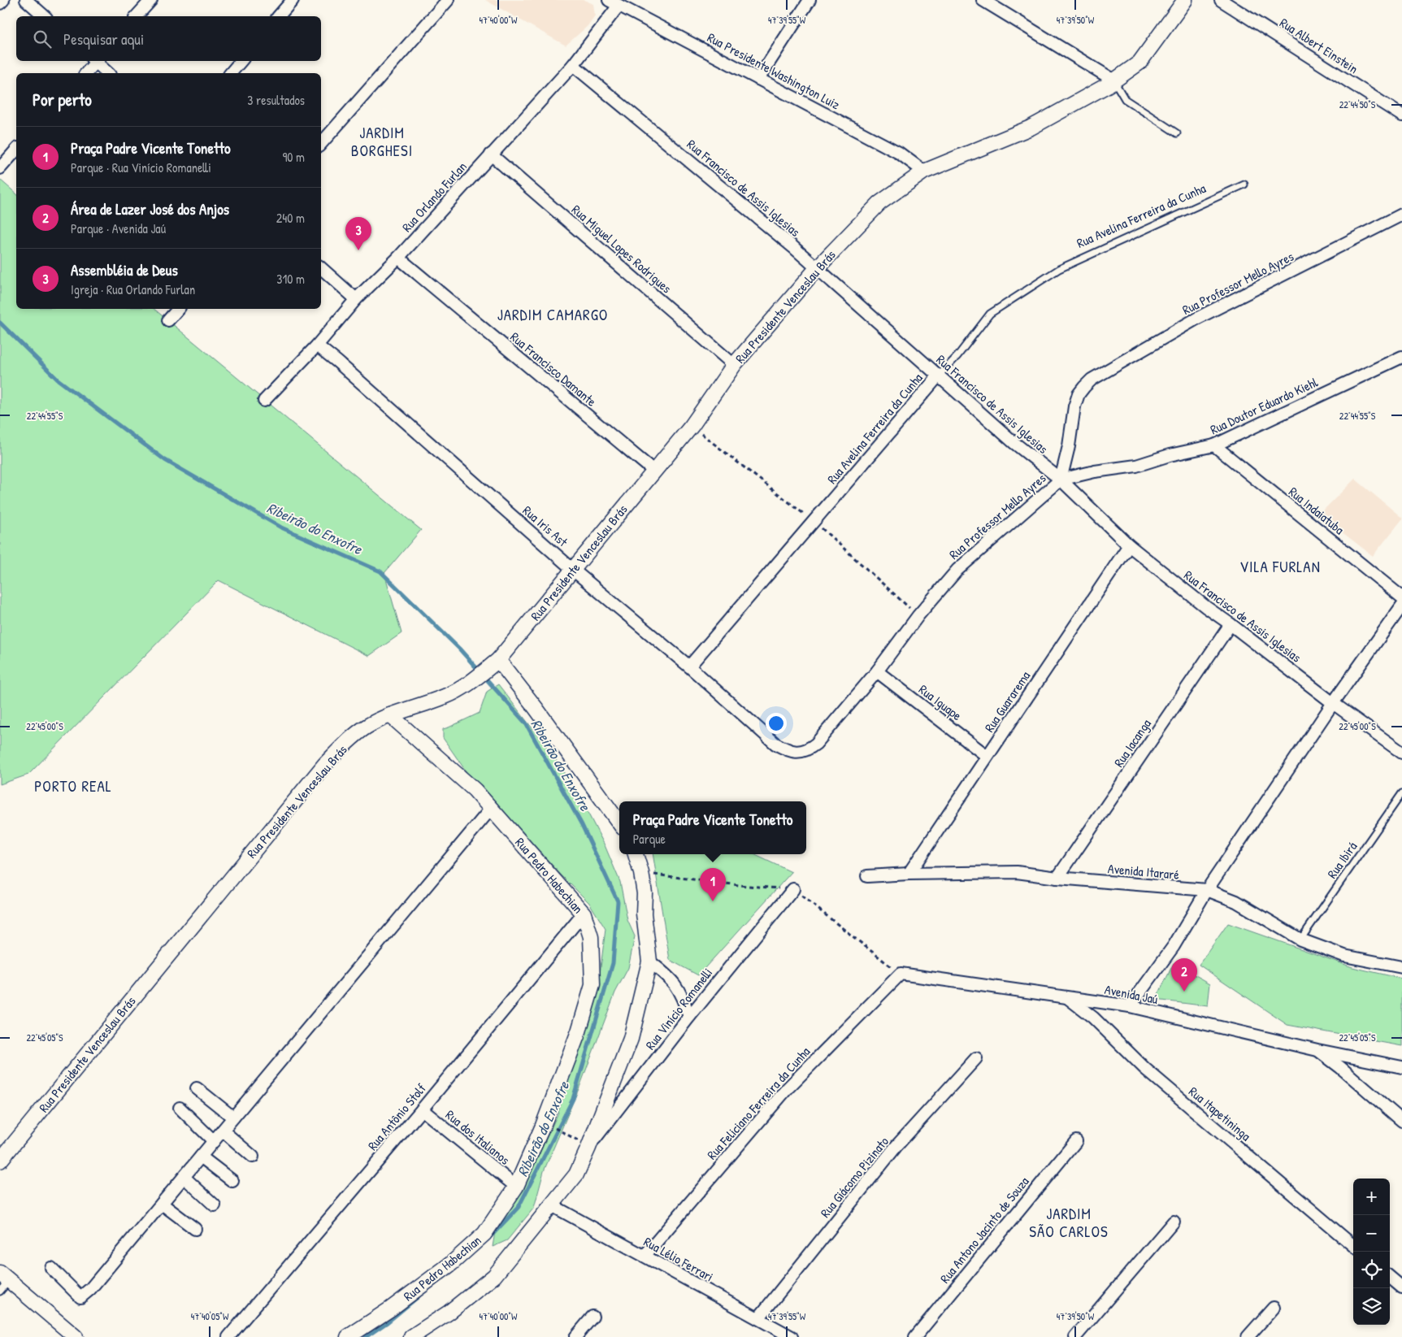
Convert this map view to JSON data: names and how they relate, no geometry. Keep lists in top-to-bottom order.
{
  "streets": {
    "street": [
      "Rua Albert Einstein",
      "Rua Presidente Washington Luiz",
      "Rua Francisco de Assis Iglesias",
      "Rua Orlando Furlan",
      "Rua Avelina Ferreira da Cunha",
      "Rua Miguel Lopes Rodrigues",
      "Rua Professor Mello Ayres",
      "Rua Presidente Venceslau Brás",
      "Rua Francisco Damante",
      "Rua Doutor Eduardo Kiehl",
      "Rua Indaiatuba",
      "Rua Iris Ast",
      "Rua Guararema",
      "Rua Iguape",
      "Rua Iacanga",
      "Avenida Itararé",
      "Rua Pedro Habechian",
      "Avenida Jaú",
      "Rua Vinício Romanelli",
      "Rua Feliciano Ferreira da Cunha",
      "Rua Itapetininga",
      "Rua Antônio Stolf",
      "Rua dos Italianos",
      "Rua Giácomo Pizinato",
      "Rua Antono Jacinto de Souza",
      "Rua Lélio Ferrari"
    ],
    "lane": ["Rua Ibirá"]
  },
  "crossings": [
    ["Rua Presidente Washington Luiz", "Rua Orlando Furlan"],
    ["Rua Presidente Washington Luiz", "Rua Presidente Venceslau Brás"],
    ["Rua Francisco de Assis Iglesias", "Rua Orlando Furlan"],
    ["Rua Francisco de Assis Iglesias", "Rua Avelina Ferreira da Cunha"],
    ["Rua Francisco de Assis Iglesias", "Rua Professor Mello Ayres"],
    ["Rua Francisco de Assis Iglesias", "Rua Presidente Venceslau Brás"],
    ["Rua Francisco de Assis Iglesias", "Rua Doutor Eduardo Kiehl"],
    ["Rua Francisco de Assis Iglesias", "Rua Guararema"],
    ["Rua Francisco de Assis Iglesias", "Rua Iacanga"],
    ["Rua Orlando Furlan", "Rua Miguel Lopes Rodrigues"],
    ["Rua Orlando Furlan", "Rua Francisco Damante"],
    ["Rua Orlando Furlan", "Rua Iris Ast"],
    ["Rua Avelina Ferreira da Cunha", "Rua Iris Ast"],
    ["Rua Miguel Lopes Rodrigues", "Rua Presidente Venceslau Brás"],
    ["Rua Professor Mello Ayres", "Rua Doutor Eduardo Kiehl"],
    ["Rua Professor Mello Ayres", "Rua Iris Ast"],
    ["Rua Professor Mello Ayres", "Rua Iguape"],
    ["Rua Presidente Venceslau Brás", "Rua Francisco Damante"],
    ["Rua Presidente Venceslau Brás", "Rua Iris Ast"],
    ["Rua Presidente Venceslau Brás", "Rua Pedro Habechian"],
    ["Rua Doutor Eduardo Kiehl", "Rua Indaiatuba"],
    ["Rua Guararema", "Rua Iguape"],
    ["Rua Guararema", "Avenida Itararé"],
    ["Rua Iacanga", "Avenida Itararé"],
    ["Rua Ibirá", "Avenida Itararé"],
    ["Rua Pedro Habechian", "Rua Antônio Stolf"],
    ["Rua Pedro Habechian", "Rua dos Italianos"],
    ["Avenida Jaú", "Rua Feliciano Ferreira da Cunha"],
    ["Avenida Jaú", "Rua Itapetininga"],
    ["Rua Feliciano Ferreira da Cunha", "Rua Lélio Ferrari"],
    ["Rua Antônio Stolf", "Rua dos Italianos"],
    ["Rua Giácomo Pizinato", "Rua Lélio Ferrari"]
  ],
  "districts": [
    "JARDIM BORGHESI",
    "JARDIM CAMARGO",
    "VILA FURLAN",
    "PORTO REAL",
    "JARDIM SÃO CARLOS"
  ],
  "water": ["Ribeirão do Enxofre"],
  "page": {
    "search": "Pesquisar aqui",
    "heading": ["Por perto", "3 resultados"],
    "list": [
      {
        "mark": "1",
        "name": "Praça Padre Vicente Tonetto",
        "note": "Parque · Rua Vinício Romanelli",
        "value": "90 m"
      },
      {
        "mark": "2",
        "name": "Área de Lazer José dos Anjos",
        "note": "Parque · Avenida Jaú",
        "value": "240 m"
      },
      {
        "mark": "3",
        "name": "Assembléia de Deus",
        "note": "Igreja · Rua Orlando Furlan",
        "value": "310 m"
      }
    ],
    "pins": ["3", "1", "2"],
    "popup": ["Praça Padre Vicente Tonetto", "Parque"],
    "map_buttons": ["+", "−"]
  },
  "coordinates": [
    "47°40'00\"W",
    "47°39'55\"W",
    "47°39'50\"W",
    "22°44'50\"S",
    "22°44'55\"S",
    "22°45'00\"S",
    "22°45'05\"S",
    "47°40'05\"W"
  ]
}
